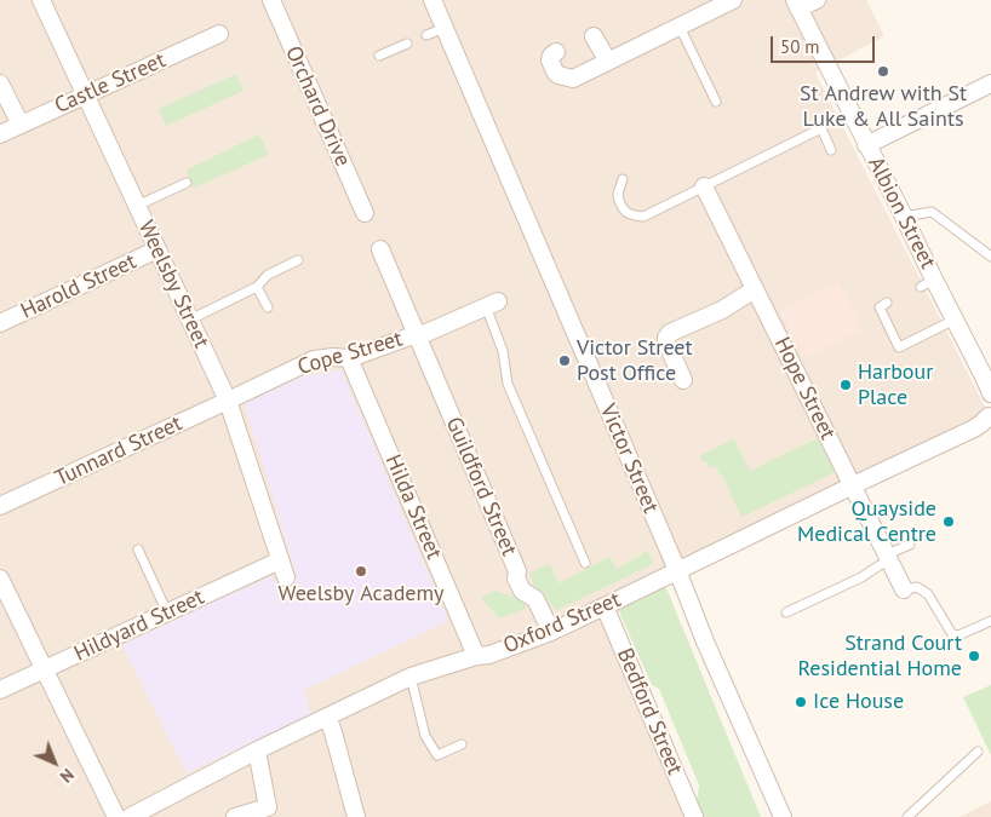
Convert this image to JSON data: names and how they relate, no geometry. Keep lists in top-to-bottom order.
{
  "streets": {
    "street": [
      "Castle Street",
      "Orchard Drive",
      "Albion Street",
      "Weelsby Street",
      "Harold Street",
      "Cope Street",
      "Hope Street",
      "Tunnard Street",
      "Victor Street",
      "Guildford Street",
      "Hilda Street",
      "Oxford Street",
      "Hildyard Street",
      "Bedford Street"
    ]
  },
  "crossings": [
    ["Castle Street", "Weelsby Street"],
    ["Weelsby Street", "Harold Street"],
    ["Weelsby Street", "Cope Street"],
    ["Weelsby Street", "Tunnard Street"],
    ["Weelsby Street", "Hildyard Street"],
    ["Cope Street", "Tunnard Street"],
    ["Cope Street", "Guildford Street"],
    ["Cope Street", "Hilda Street"],
    ["Hope Street", "Oxford Street"],
    ["Victor Street", "Oxford Street"],
    ["Guildford Street", "Oxford Street"],
    ["Hilda Street", "Oxford Street"],
    ["Oxford Street", "Bedford Street"]
  ],
  "places": [
    "St Andrew with St Luke & All Saints",
    "Victor Street Post Office",
    "Harbour Place",
    "Quayside Medical Centre",
    "Weelsby Academy",
    "Strand Court Residential Home",
    "Ice House"
  ],
  "scale_bar": "50 m",
  "north": "bottom right"
}
